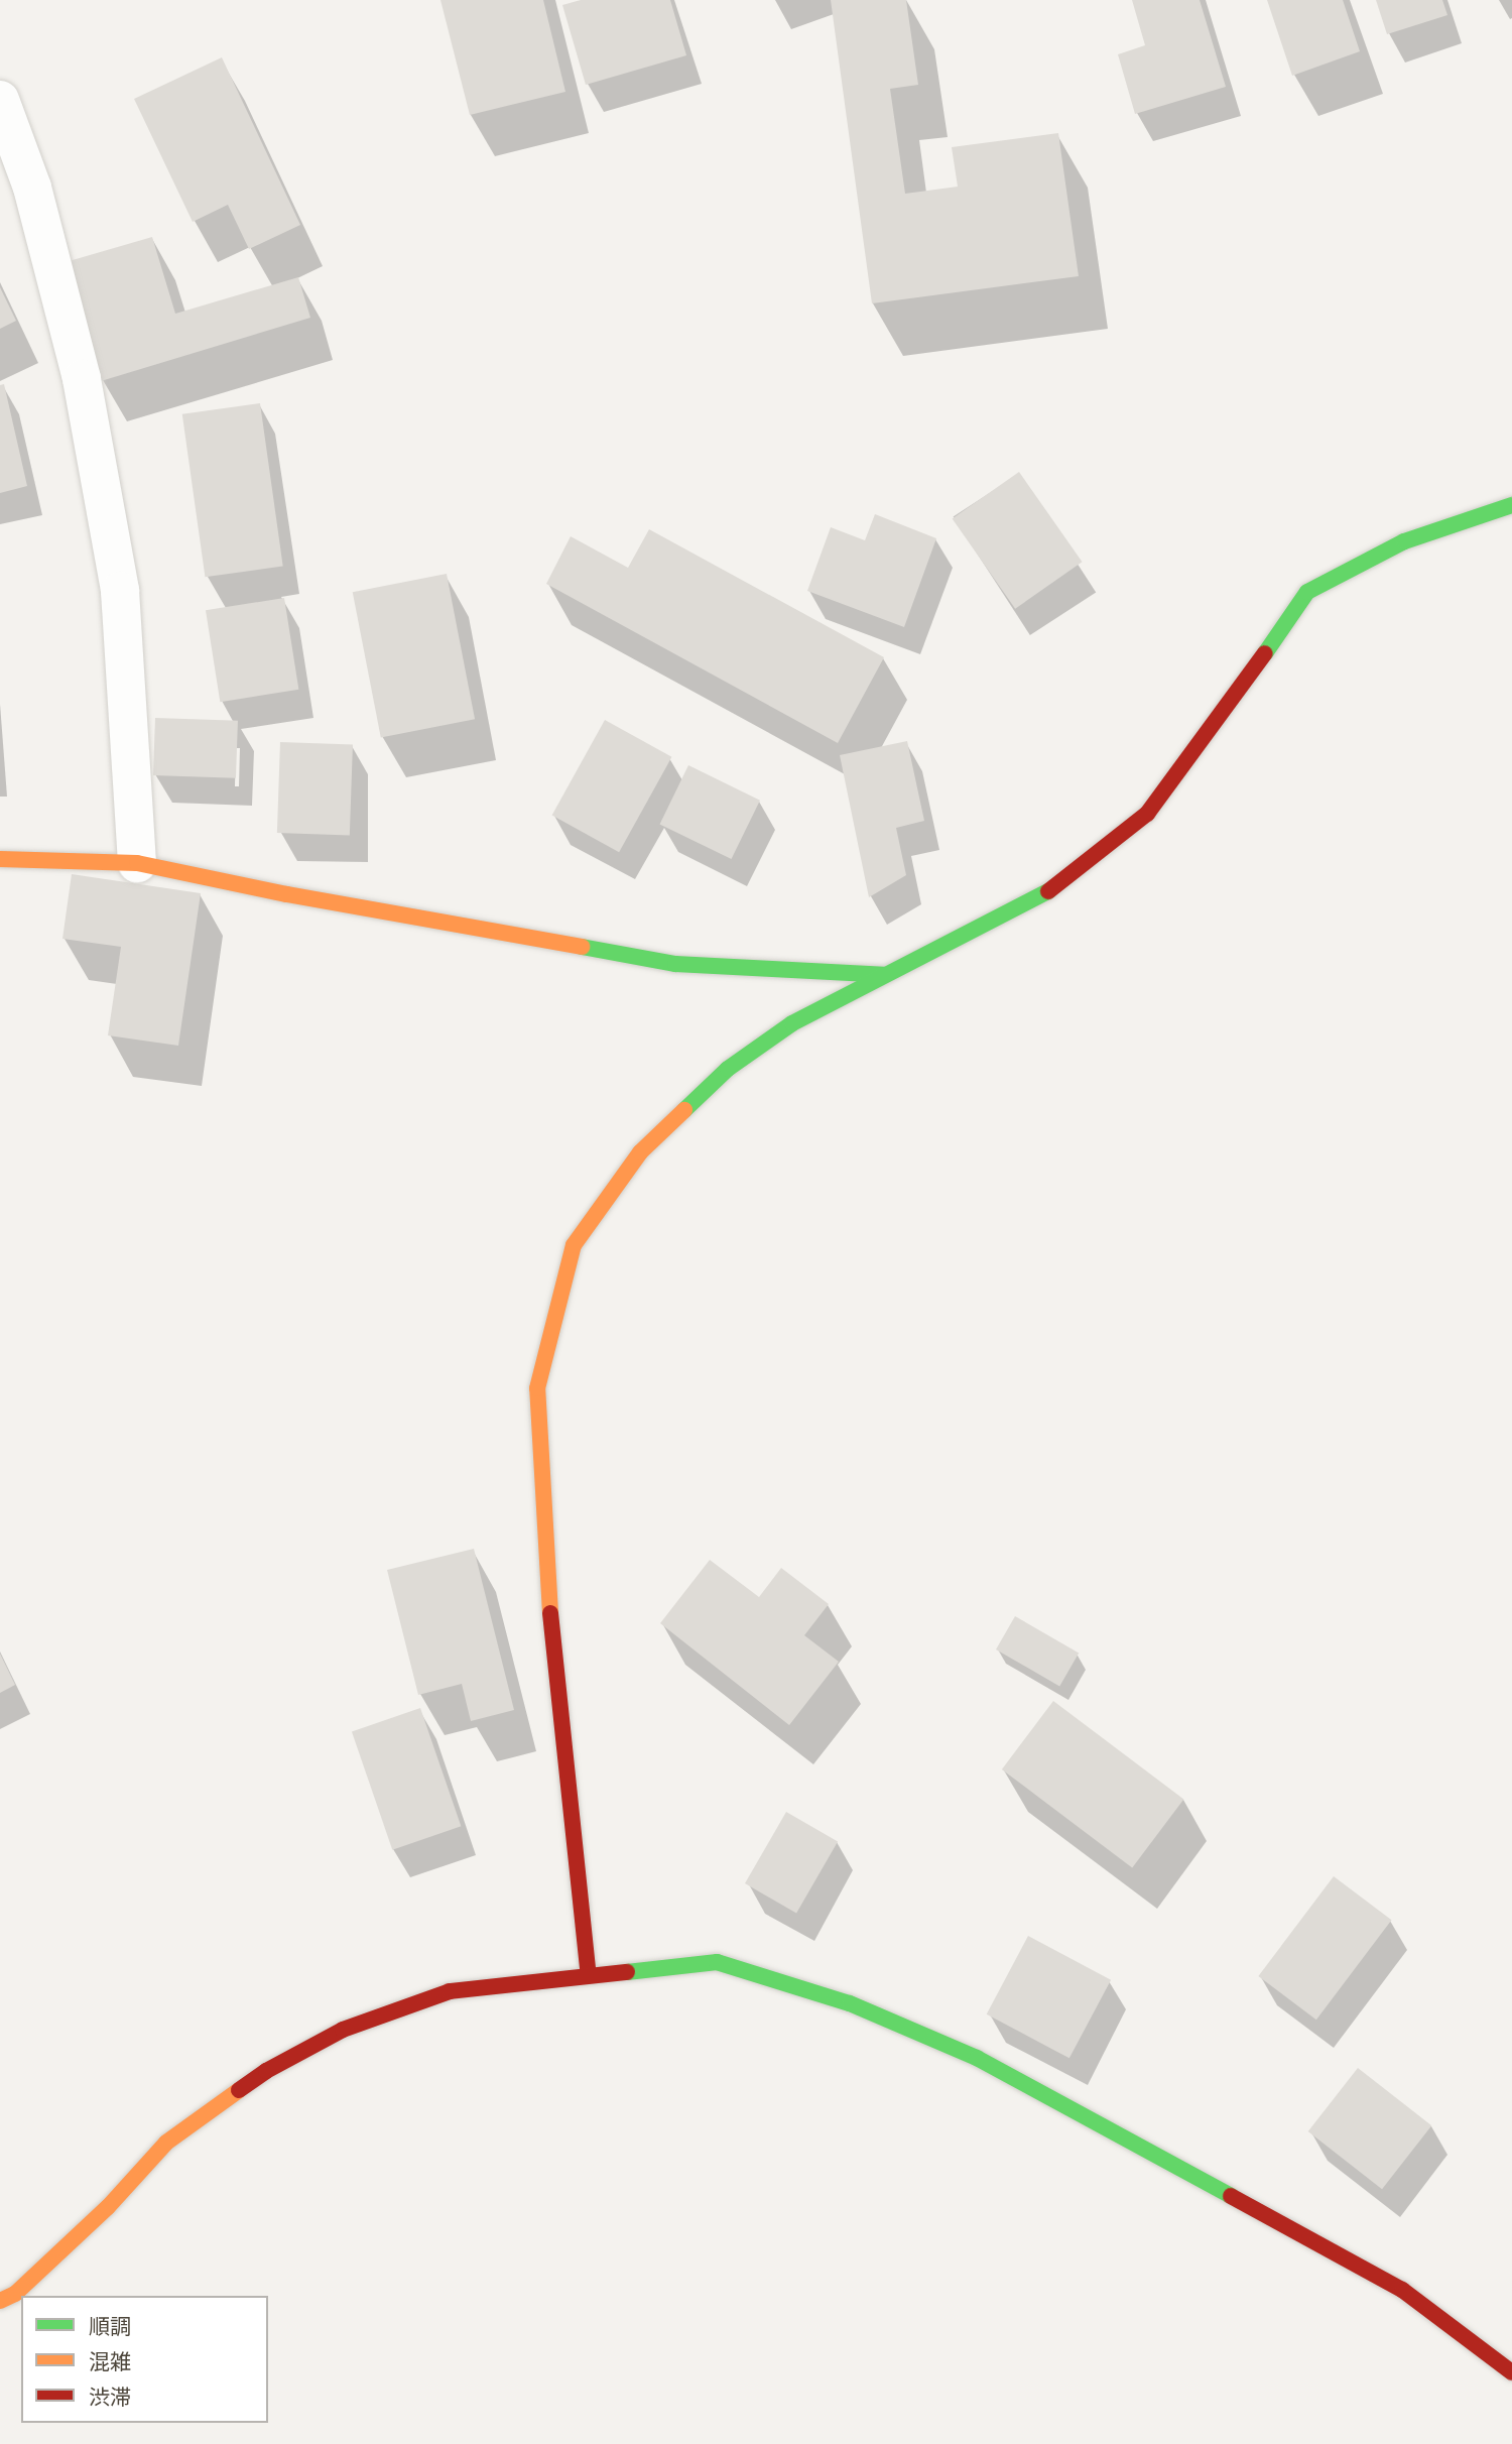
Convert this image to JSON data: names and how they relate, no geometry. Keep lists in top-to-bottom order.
{
  "legend": ["順調", "混雑", "渋滞"]
}
